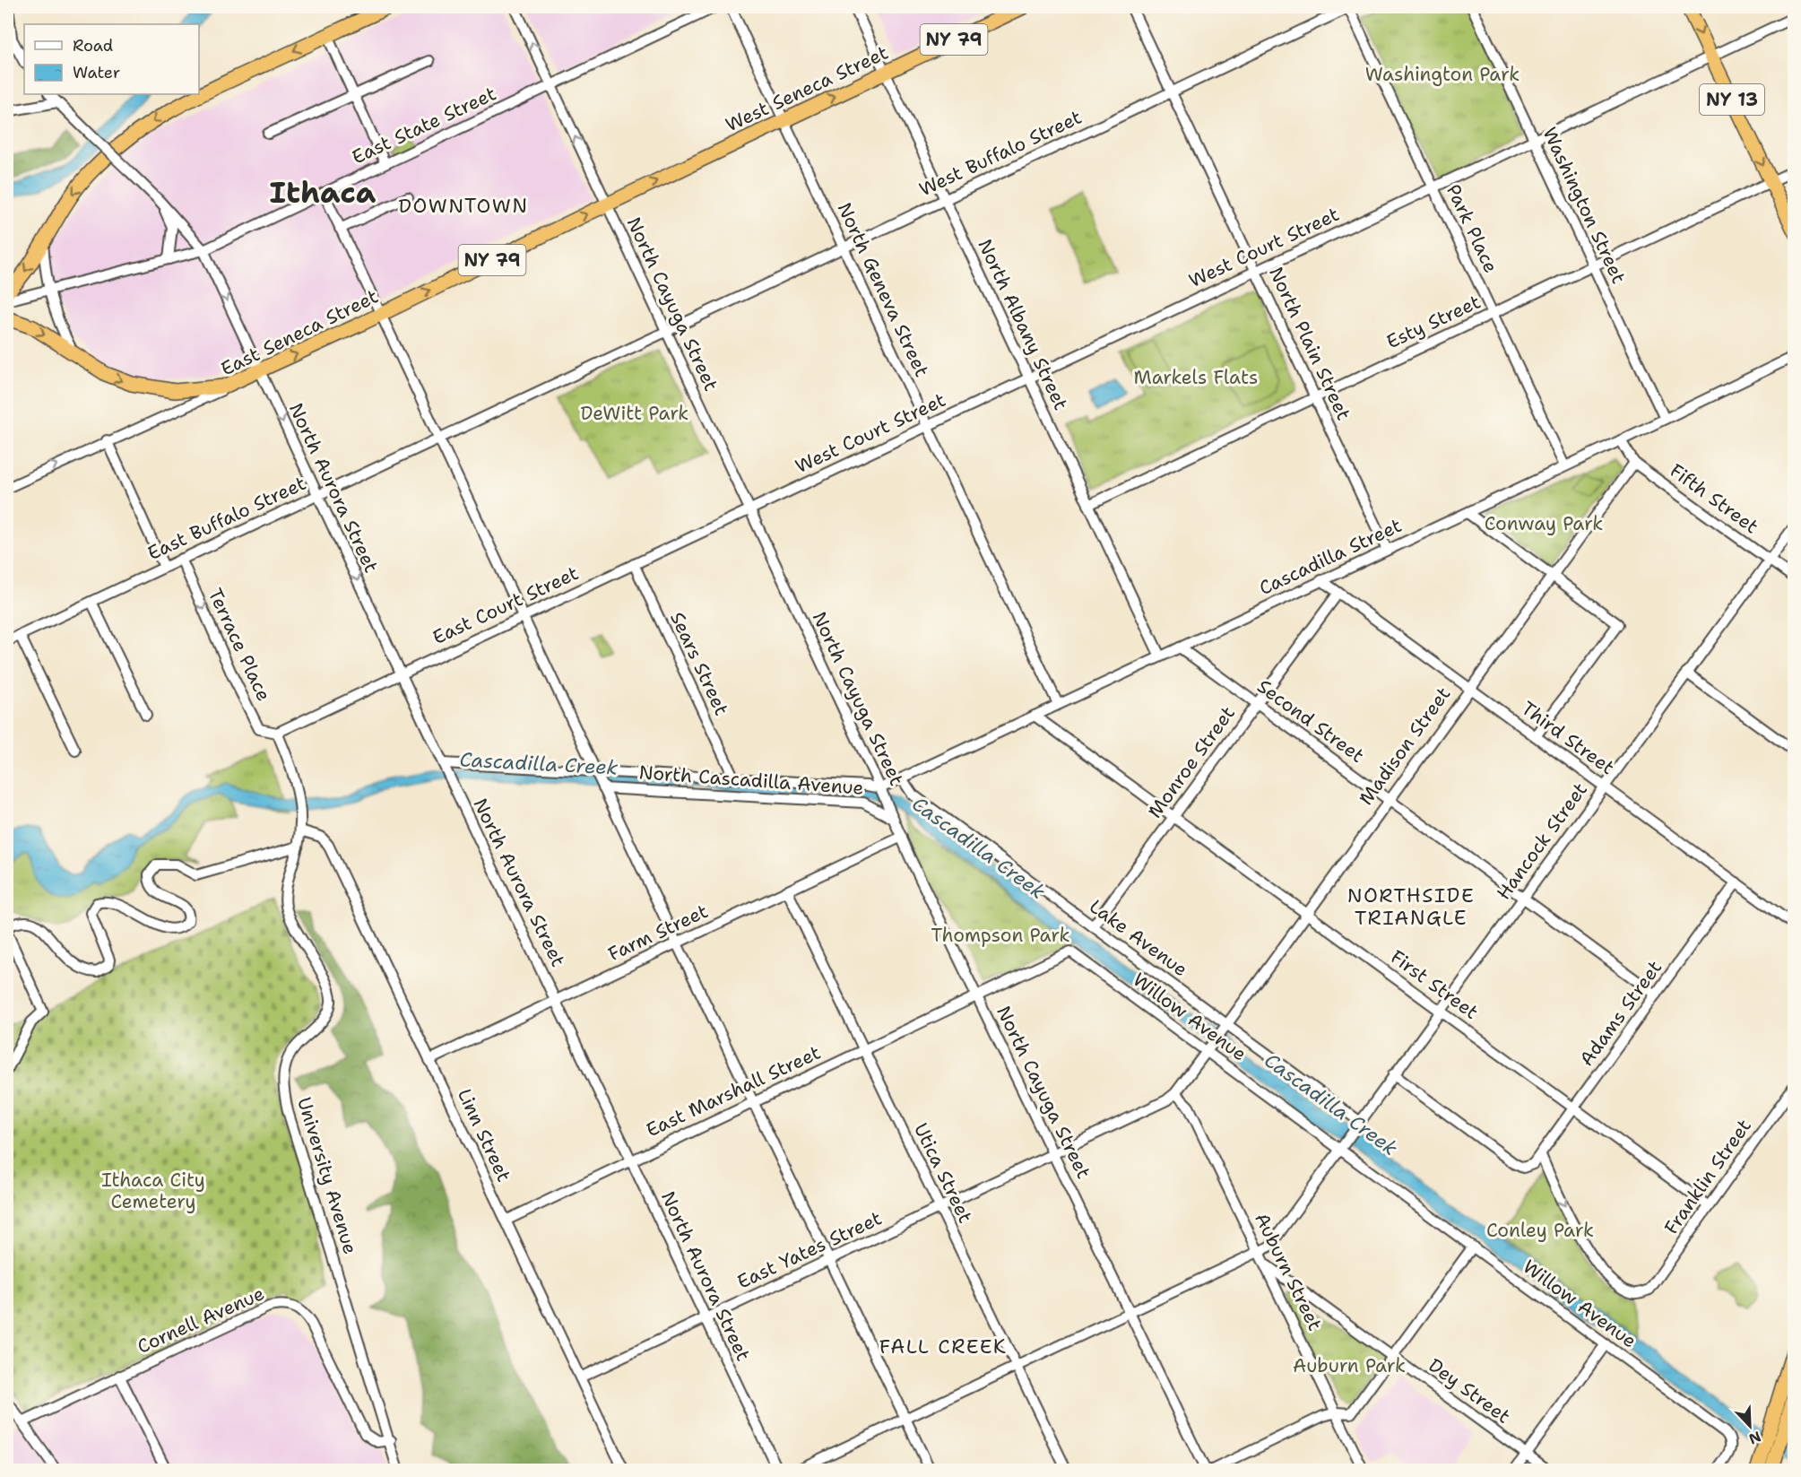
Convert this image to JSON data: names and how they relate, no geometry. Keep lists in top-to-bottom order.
{
  "streets": {
    "highway": [
      "NY 79",
      "West Seneca Street",
      "NY 13",
      "East Seneca Street"
    ],
    "street": [
      "East State Street",
      "West Buffalo Street",
      "Washington Street",
      "Park Place",
      "West Court Street",
      "North Geneva Street",
      "North Cayuga Street",
      "Esty Street",
      "North Albany Street",
      "North Plain Street",
      "North Aurora Street",
      "Fifth Street",
      "East Buffalo Street",
      "Cascadilla Street",
      "East Court Street",
      "Terrace Place",
      "Sears Street",
      "Second Street",
      "Third Street",
      "Madison Street",
      "Monroe Street",
      "North Cascadilla Avenue",
      "Hancock Street",
      "Farm Street",
      "Lake Avenue",
      "First Street",
      "Adams Street",
      "Willow Avenue",
      "East Marshall Street",
      "Linn Street",
      "Utica Street",
      "University Avenue",
      "Franklin Street",
      "East Yates Street",
      "Auburn Street",
      "Cornell Avenue",
      "Dey Street"
    ]
  },
  "crossings": [
    ["NY 79", "East Seneca Street"],
    ["West Seneca Street", "North Geneva Street"],
    ["West Seneca Street", "North Cayuga Street"],
    ["West Seneca Street", "North Albany Street"],
    ["West Seneca Street", "East Seneca Street"],
    ["NY 13", "West Court Street"],
    ["NY 13", "Esty Street"],
    ["East State Street", "North Cayuga Street"],
    ["East State Street", "North Aurora Street"],
    ["West Buffalo Street", "Park Place"],
    ["West Buffalo Street", "North Geneva Street"],
    ["West Buffalo Street", "North Cayuga Street"],
    ["West Buffalo Street", "North Albany Street"],
    ["West Buffalo Street", "North Plain Street"],
    ["West Buffalo Street", "East Buffalo Street"],
    ["Washington Street", "West Court Street"],
    ["Washington Street", "Esty Street"],
    ["Washington Street", "Cascadilla Street"],
    ["Park Place", "West Court Street"],
    ["Park Place", "Esty Street"],
    ["Park Place", "Cascadilla Street"],
    ["West Court Street", "North Geneva Street"],
    ["West Court Street", "North Cayuga Street"],
    ["West Court Street", "North Albany Street"],
    ["West Court Street", "North Plain Street"],
    ["West Court Street", "East Court Street"],
    ["North Geneva Street", "Cascadilla Street"],
    ["North Cayuga Street", "East Seneca Street"],
    ["North Cayuga Street", "East Buffalo Street"],
    ["North Cayuga Street", "Cascadilla Street"],
    ["North Cayuga Street", "East Court Street"],
    ["North Cayuga Street", "North Cascadilla Avenue"],
    ["North Cayuga Street", "Farm Street"],
    ["North Cayuga Street", "East Marshall Street"],
    ["North Cayuga Street", "East Yates Street"],
    ["Esty Street", "North Albany Street"],
    ["Esty Street", "North Plain Street"],
    ["North Albany Street", "Cascadilla Street"],
    ["East Seneca Street", "North Aurora Street"],
    ["North Plain Street", "Cascadilla Street"],
    ["North Aurora Street", "East Buffalo Street"],
    ["North Aurora Street", "East Court Street"],
    ["North Aurora Street", "Farm Street"],
    ["North Aurora Street", "East Marshall Street"],
    ["North Aurora Street", "East Yates Street"],
    ["Fifth Street", "Cascadilla Street"],
    ["Fifth Street", "Madison Street"],
    ["Fifth Street", "Hancock Street"],
    ["East Buffalo Street", "Terrace Place"],
    ["Cascadilla Street", "Second Street"],
    ["Cascadilla Street", "Third Street"],
    ["Cascadilla Street", "Lake Avenue"],
    ["Cascadilla Street", "First Street"],
    ["East Court Street", "Terrace Place"],
    ["East Court Street", "Sears Street"],
    ["East Court Street", "University Avenue"],
    ["Terrace Place", "University Avenue"],
    ["Second Street", "Madison Street"],
    ["Second Street", "Monroe Street"],
    ["Second Street", "Hancock Street"],
    ["Second Street", "Adams Street"],
    ["Third Street", "Madison Street"],
    ["Third Street", "Monroe Street"],
    ["Third Street", "Hancock Street"],
    ["Third Street", "Adams Street"],
    ["Madison Street", "Lake Avenue"],
    ["Madison Street", "First Street"],
    ["Madison Street", "Willow Avenue"],
    ["Madison Street", "East Yates Street"],
    ["Madison Street", "Auburn Street"],
    ["Monroe Street", "Lake Avenue"],
    ["Monroe Street", "First Street"],
    ["Hancock Street", "Lake Avenue"],
    ["Hancock Street", "First Street"],
    ["Hancock Street", "Adams Street"],
    ["Hancock Street", "Willow Avenue"],
    ["Hancock Street", "Auburn Street"],
    ["Farm Street", "Linn Street"],
    ["Farm Street", "Utica Street"],
    ["First Street", "Adams Street"],
    ["First Street", "Franklin Street"],
    ["Adams Street", "Franklin Street"],
    ["Willow Avenue", "East Marshall Street"],
    ["East Marshall Street", "Linn Street"],
    ["East Marshall Street", "Utica Street"],
    ["Linn Street", "University Avenue"],
    ["Linn Street", "East Yates Street"],
    ["Utica Street", "East Yates Street"],
    ["University Avenue", "Cornell Avenue"],
    ["East Yates Street", "Auburn Street"],
    ["Auburn Street", "Dey Street"]
  ],
  "one_way": ["West Seneca Street", "East Seneca Street", "Terrace Place"],
  "districts": [
    "Ithaca",
    "DOWNTOWN",
    "NORTHSIDE TRIANGLE",
    "FALL CREEK"
  ],
  "water": ["Cascadilla Creek"],
  "parks": [
    "Washington Park",
    "Markels Flats",
    "DeWitt Park",
    "Conway Park",
    "Thompson Park",
    "Ithaca City Cemetery",
    "Conley Park",
    "Auburn Park"
  ],
  "legend": ["Road", "Water"],
  "north": "bottom right"
}
